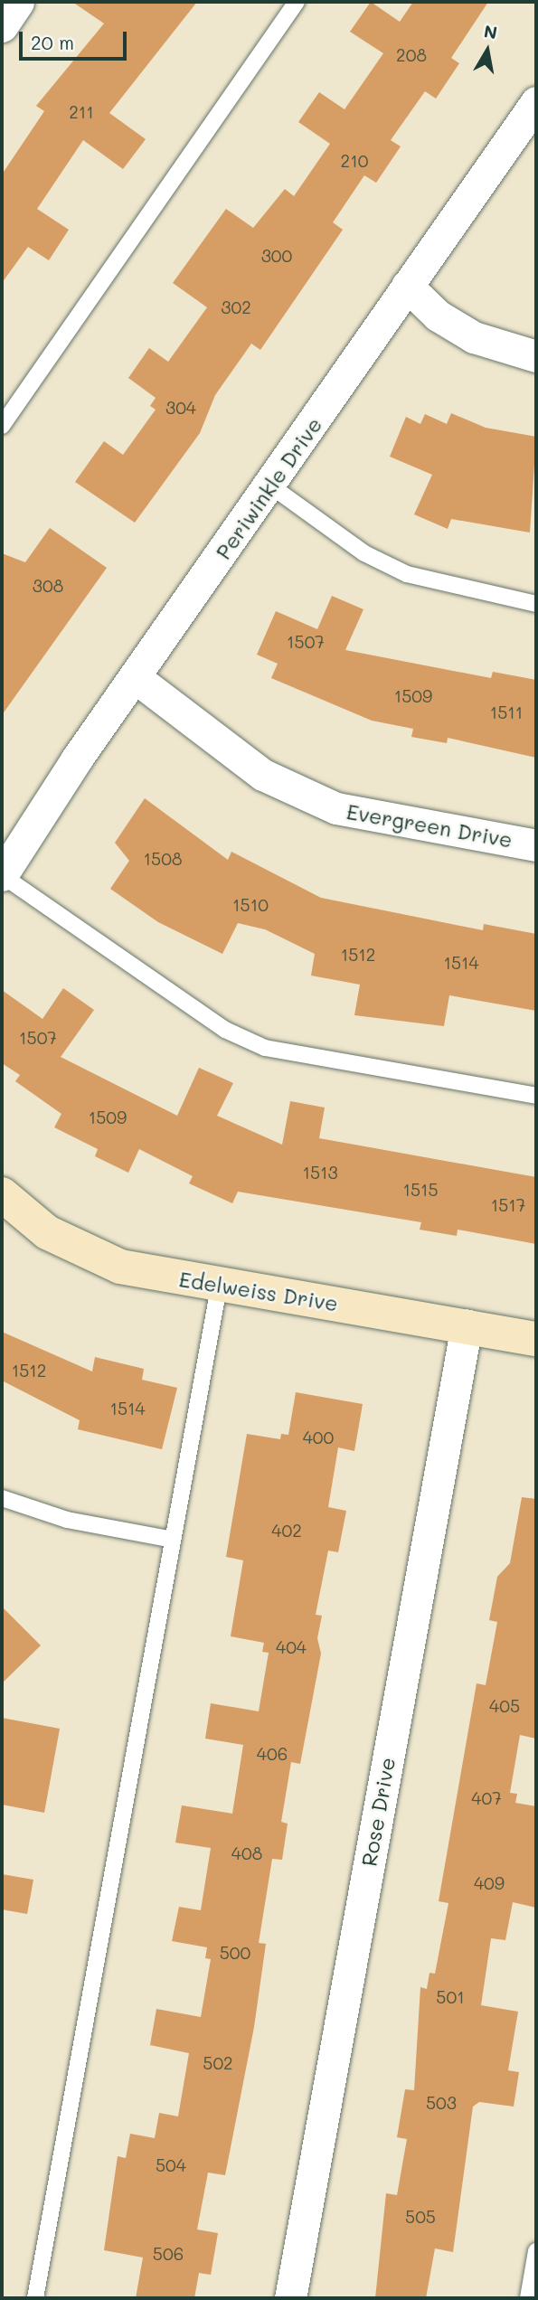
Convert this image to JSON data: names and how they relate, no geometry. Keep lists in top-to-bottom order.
{
  "streets": {
    "street": [
      "Periwinkle Drive",
      "Evergreen Drive",
      "Edelweiss Drive",
      "Rose Drive"
    ]
  },
  "crossings": [
    ["Periwinkle Drive", "Evergreen Drive"],
    ["Edelweiss Drive", "Rose Drive"]
  ],
  "house_numbers": [
    "208",
    "211",
    "210",
    "300",
    "302",
    "304",
    "308",
    "1507",
    "1509",
    "1511",
    "1508",
    "1510",
    "1512",
    "1514",
    "1507",
    "1509",
    "1513",
    "1515",
    "1517",
    "1512",
    "1514",
    "400",
    "402",
    "404",
    "405",
    "406",
    "407",
    "408",
    "409",
    "500",
    "501",
    "502",
    "503",
    "504",
    "505",
    "506"
  ],
  "scale_bar": "20 m",
  "north": "top"
}
